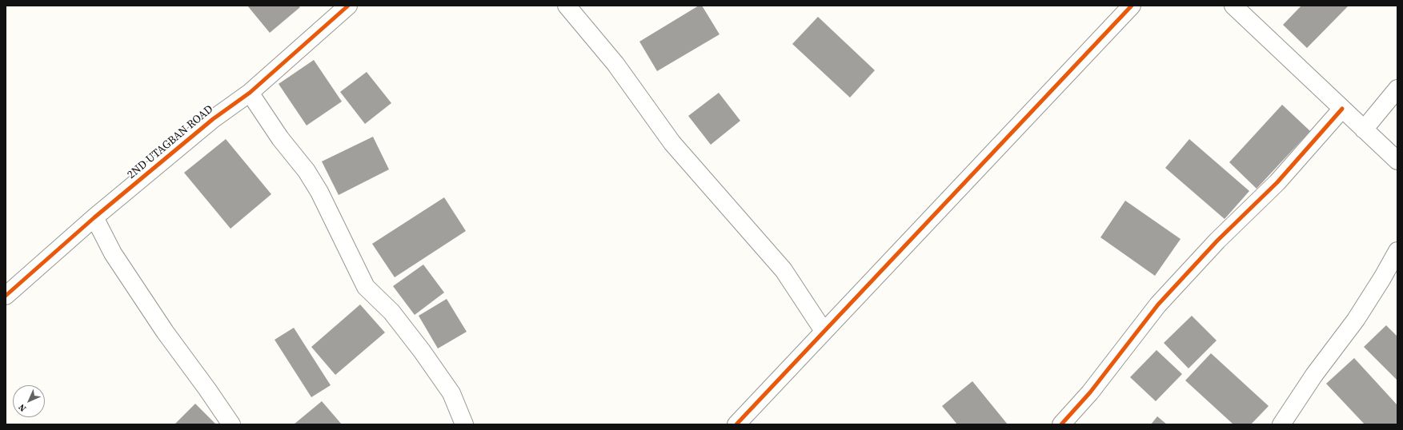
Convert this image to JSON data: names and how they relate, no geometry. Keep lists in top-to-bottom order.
{
  "streets": {
    "street": ["2ND UTAGBAN ROAD"]
  },
  "north": "bottom left"
}
